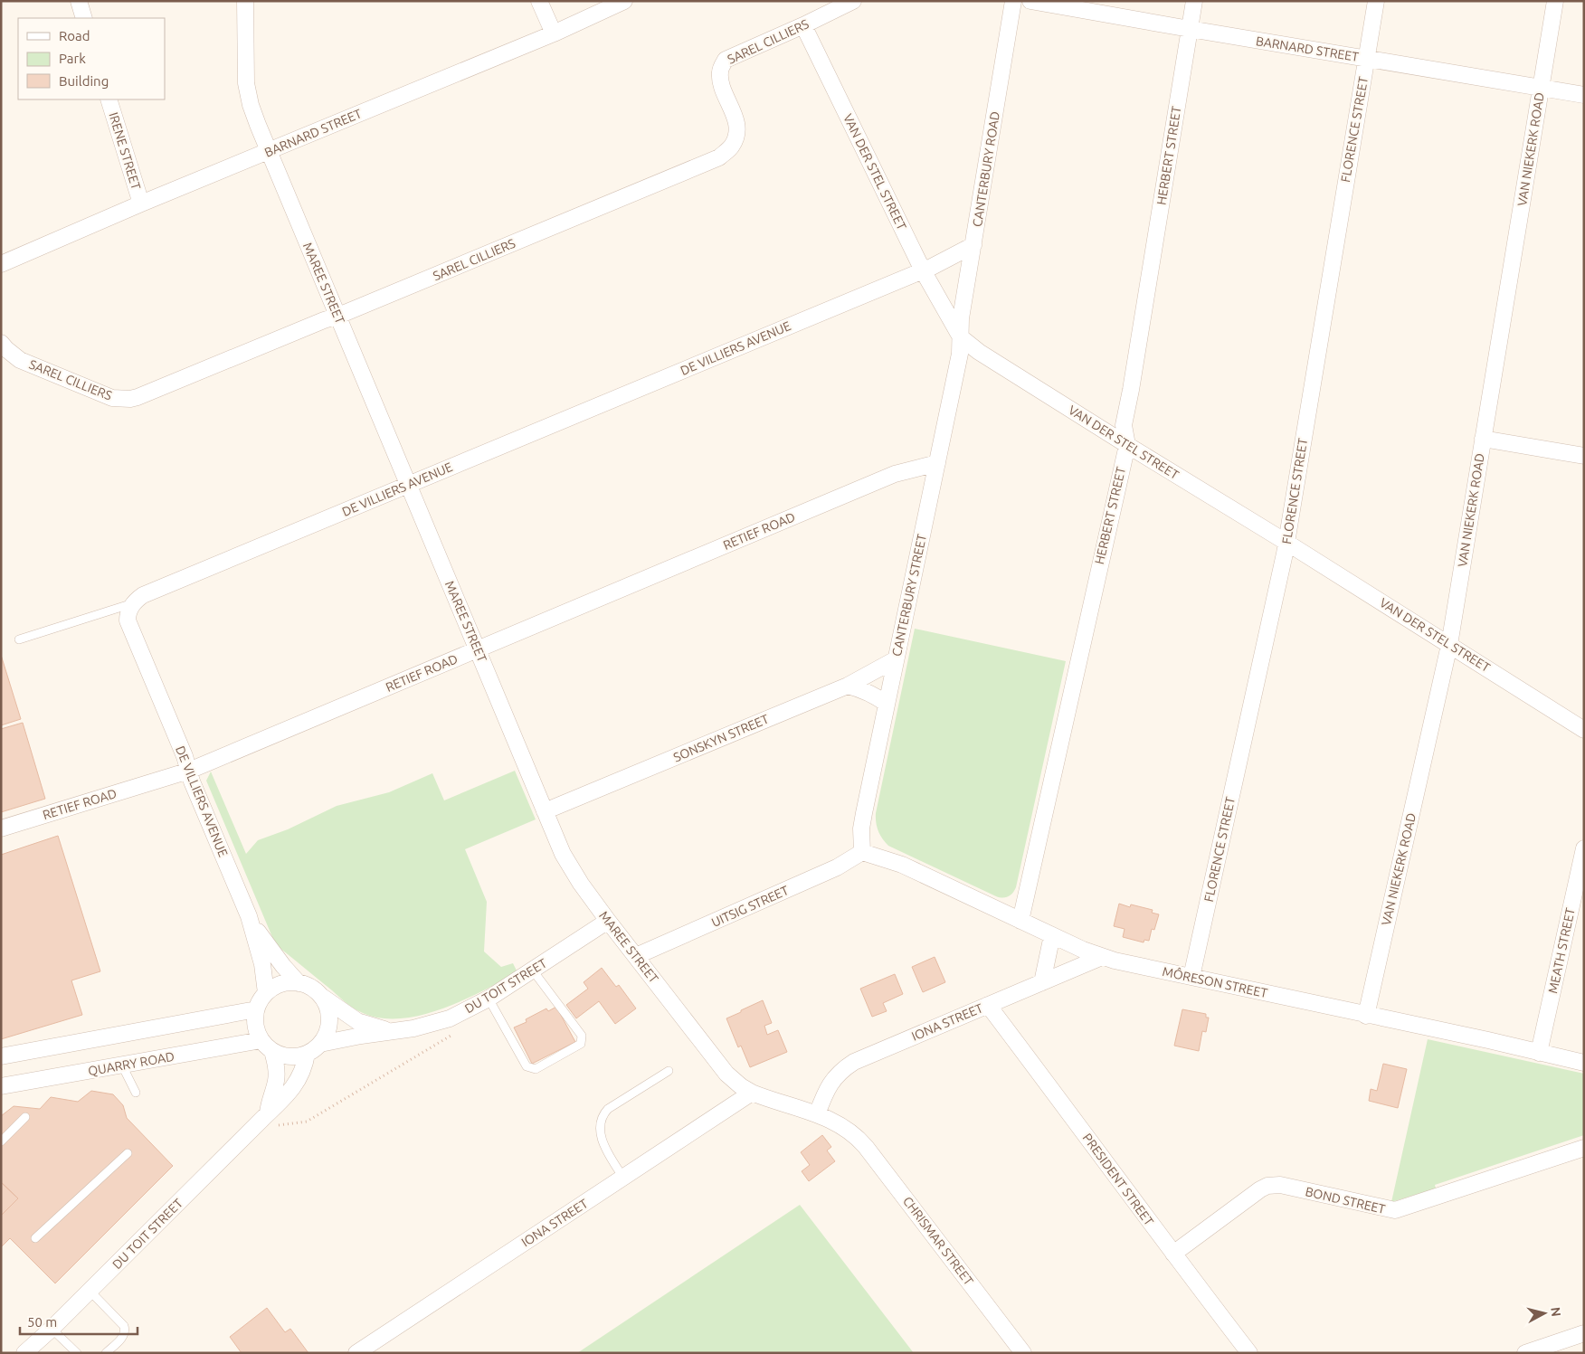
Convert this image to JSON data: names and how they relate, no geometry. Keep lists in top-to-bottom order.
{
  "streets": {
    "street": [
      "SAREL CILLIERS",
      "BARNARD STREET",
      "FLORENCE STREET",
      "VAN NIEKERK ROAD",
      "IRENE STREET",
      "HERBERT STREET",
      "CANTERBURY ROAD",
      "VAN DER STEL STREET",
      "MAREE STREET",
      "DE VILLIERS AVENUE",
      "RETIEF ROAD",
      "CANTERBURY STREET",
      "SONSKYN STREET",
      "UITSIG STREET",
      "MEATH STREET",
      "MÔRESON STREET",
      "DU TOIT STREET",
      "IONA STREET",
      "QUARRY ROAD",
      "PRESIDENT STREET",
      "BOND STREET",
      "CHRISMAR STREET"
    ]
  },
  "crossings": [
    ["SAREL CILLIERS", "VAN DER STEL STREET"],
    ["SAREL CILLIERS", "MAREE STREET"],
    ["BARNARD STREET", "FLORENCE STREET"],
    ["BARNARD STREET", "VAN NIEKERK ROAD"],
    ["BARNARD STREET", "IRENE STREET"],
    ["BARNARD STREET", "HERBERT STREET"],
    ["BARNARD STREET", "MAREE STREET"],
    ["FLORENCE STREET", "VAN DER STEL STREET"],
    ["FLORENCE STREET", "MÔRESON STREET"],
    ["VAN NIEKERK ROAD", "VAN DER STEL STREET"],
    ["VAN NIEKERK ROAD", "MÔRESON STREET"],
    ["HERBERT STREET", "VAN DER STEL STREET"],
    ["HERBERT STREET", "MÔRESON STREET"],
    ["CANTERBURY ROAD", "VAN DER STEL STREET"],
    ["CANTERBURY ROAD", "DE VILLIERS AVENUE"],
    ["CANTERBURY ROAD", "CANTERBURY STREET"],
    ["VAN DER STEL STREET", "DE VILLIERS AVENUE"],
    ["VAN DER STEL STREET", "CANTERBURY STREET"],
    ["MAREE STREET", "DE VILLIERS AVENUE"],
    ["MAREE STREET", "RETIEF ROAD"],
    ["MAREE STREET", "SONSKYN STREET"],
    ["MAREE STREET", "UITSIG STREET"],
    ["MAREE STREET", "DU TOIT STREET"],
    ["MAREE STREET", "IONA STREET"],
    ["MAREE STREET", "CHRISMAR STREET"],
    ["DE VILLIERS AVENUE", "RETIEF ROAD"],
    ["DE VILLIERS AVENUE", "DU TOIT STREET"],
    ["DE VILLIERS AVENUE", "QUARRY ROAD"],
    ["RETIEF ROAD", "CANTERBURY STREET"],
    ["CANTERBURY STREET", "SONSKYN STREET"],
    ["CANTERBURY STREET", "UITSIG STREET"],
    ["CANTERBURY STREET", "MÔRESON STREET"],
    ["UITSIG STREET", "MÔRESON STREET"],
    ["MEATH STREET", "MÔRESON STREET"],
    ["MÔRESON STREET", "IONA STREET"],
    ["DU TOIT STREET", "QUARRY ROAD"],
    ["IONA STREET", "PRESIDENT STREET"],
    ["PRESIDENT STREET", "BOND STREET"]
  ],
  "legend": ["Road", "Park", "Building"],
  "scale_bar": "50 m",
  "north": "right"
}
